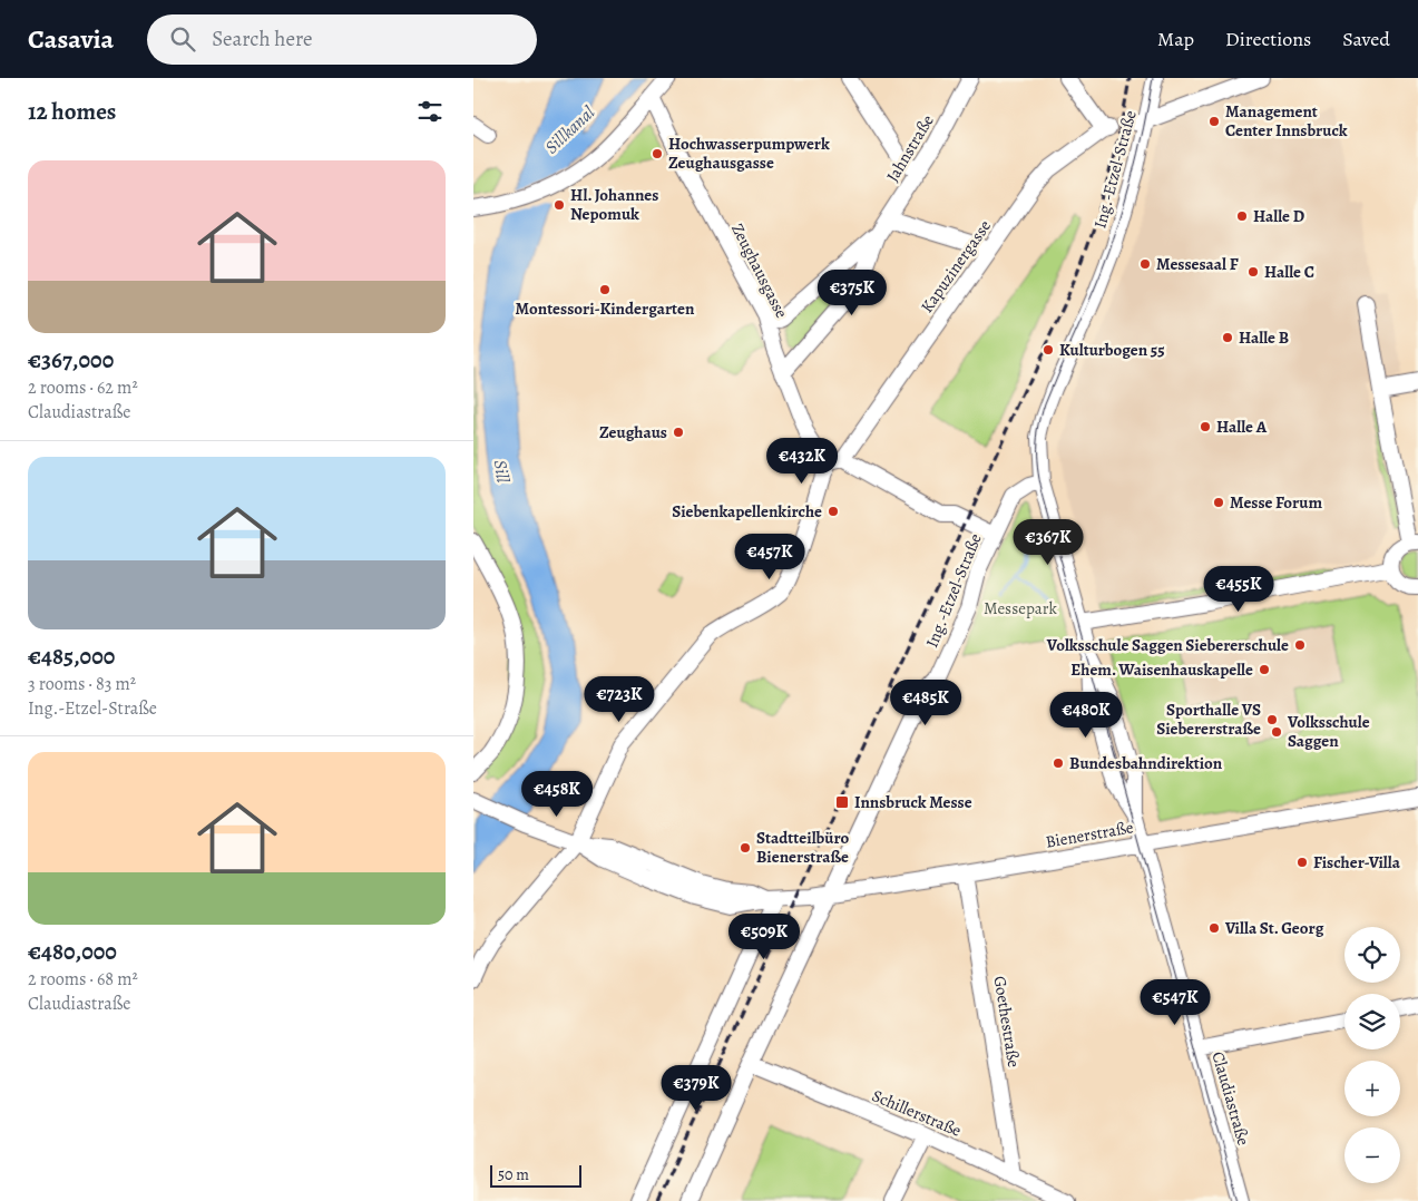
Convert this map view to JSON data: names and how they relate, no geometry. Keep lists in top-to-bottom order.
{
  "streets": {
    "street": [
      "Jahnstraße",
      "Ing.-Etzel-Straße",
      "Kapuzinergasse",
      "Zeughausgasse",
      "Bienerstraße",
      "Goethestraße",
      "Claudiastraße",
      "Schillerstraße"
    ]
  },
  "crossings": [
    ["Jahnstraße", "Zeughausgasse"],
    ["Ing.-Etzel-Straße", "Zeughausgasse"],
    ["Ing.-Etzel-Straße", "Bienerstraße"],
    ["Ing.-Etzel-Straße", "Claudiastraße"],
    ["Ing.-Etzel-Straße", "Schillerstraße"],
    ["Kapuzinergasse", "Zeughausgasse"],
    ["Kapuzinergasse", "Bienerstraße"],
    ["Bienerstraße", "Goethestraße"],
    ["Bienerstraße", "Claudiastraße"],
    ["Goethestraße", "Schillerstraße"]
  ],
  "water": ["Sillkanal", "Sill"],
  "parks": ["Messepark"],
  "places": {
    "other": [
      "Management Center Innsbruck",
      "Hochwasserpumpwerk Zeughausgasse",
      "Hl. Johannes Nepomuk",
      "Halle D",
      "Messesaal F",
      "Halle C",
      "Montessori-Kindergarten",
      "Halle B",
      "Kulturbogen 55",
      "Halle A",
      "Zeughaus",
      "Messe Forum",
      "Siebenkapellenkirche",
      "Volksschule Saggen Siebererschule",
      "Ehem. Waisenhauskapelle",
      "Sporthalle VS Siebererstraße",
      "Volksschule Saggen",
      "Bundesbahndirektion",
      "Stadtteilbüro Bienerstraße",
      "Fischer-Villa",
      "Villa St. Georg"
    ],
    "transit": ["Innsbruck Messe"]
  },
  "scale_bar": "50 m",
  "page": {
    "header": "Casavia",
    "search": "Search here",
    "nav": ["Map", "Directions", "Saved"],
    "heading": "12 homes",
    "list": [
      {
        "name": "€367,000",
        "note": "2 rooms · 62 m² · Claudiastraße"
      },
      {
        "name": "€485,000",
        "note": "3 rooms · 83 m² · Ing.-Etzel-Straße"
      },
      {
        "name": "€480,000",
        "note": "2 rooms · 68 m² · Claudiastraße"
      }
    ],
    "price": [
      "€375K",
      "€432K",
      "€367K",
      "€457K",
      "€455K",
      "€723K",
      "€485K",
      "€480K",
      "€458K",
      "€509K",
      "€547K",
      "€379K"
    ],
    "map_buttons": ["+", "−"],
    "scale": "50 m"
  }
}
